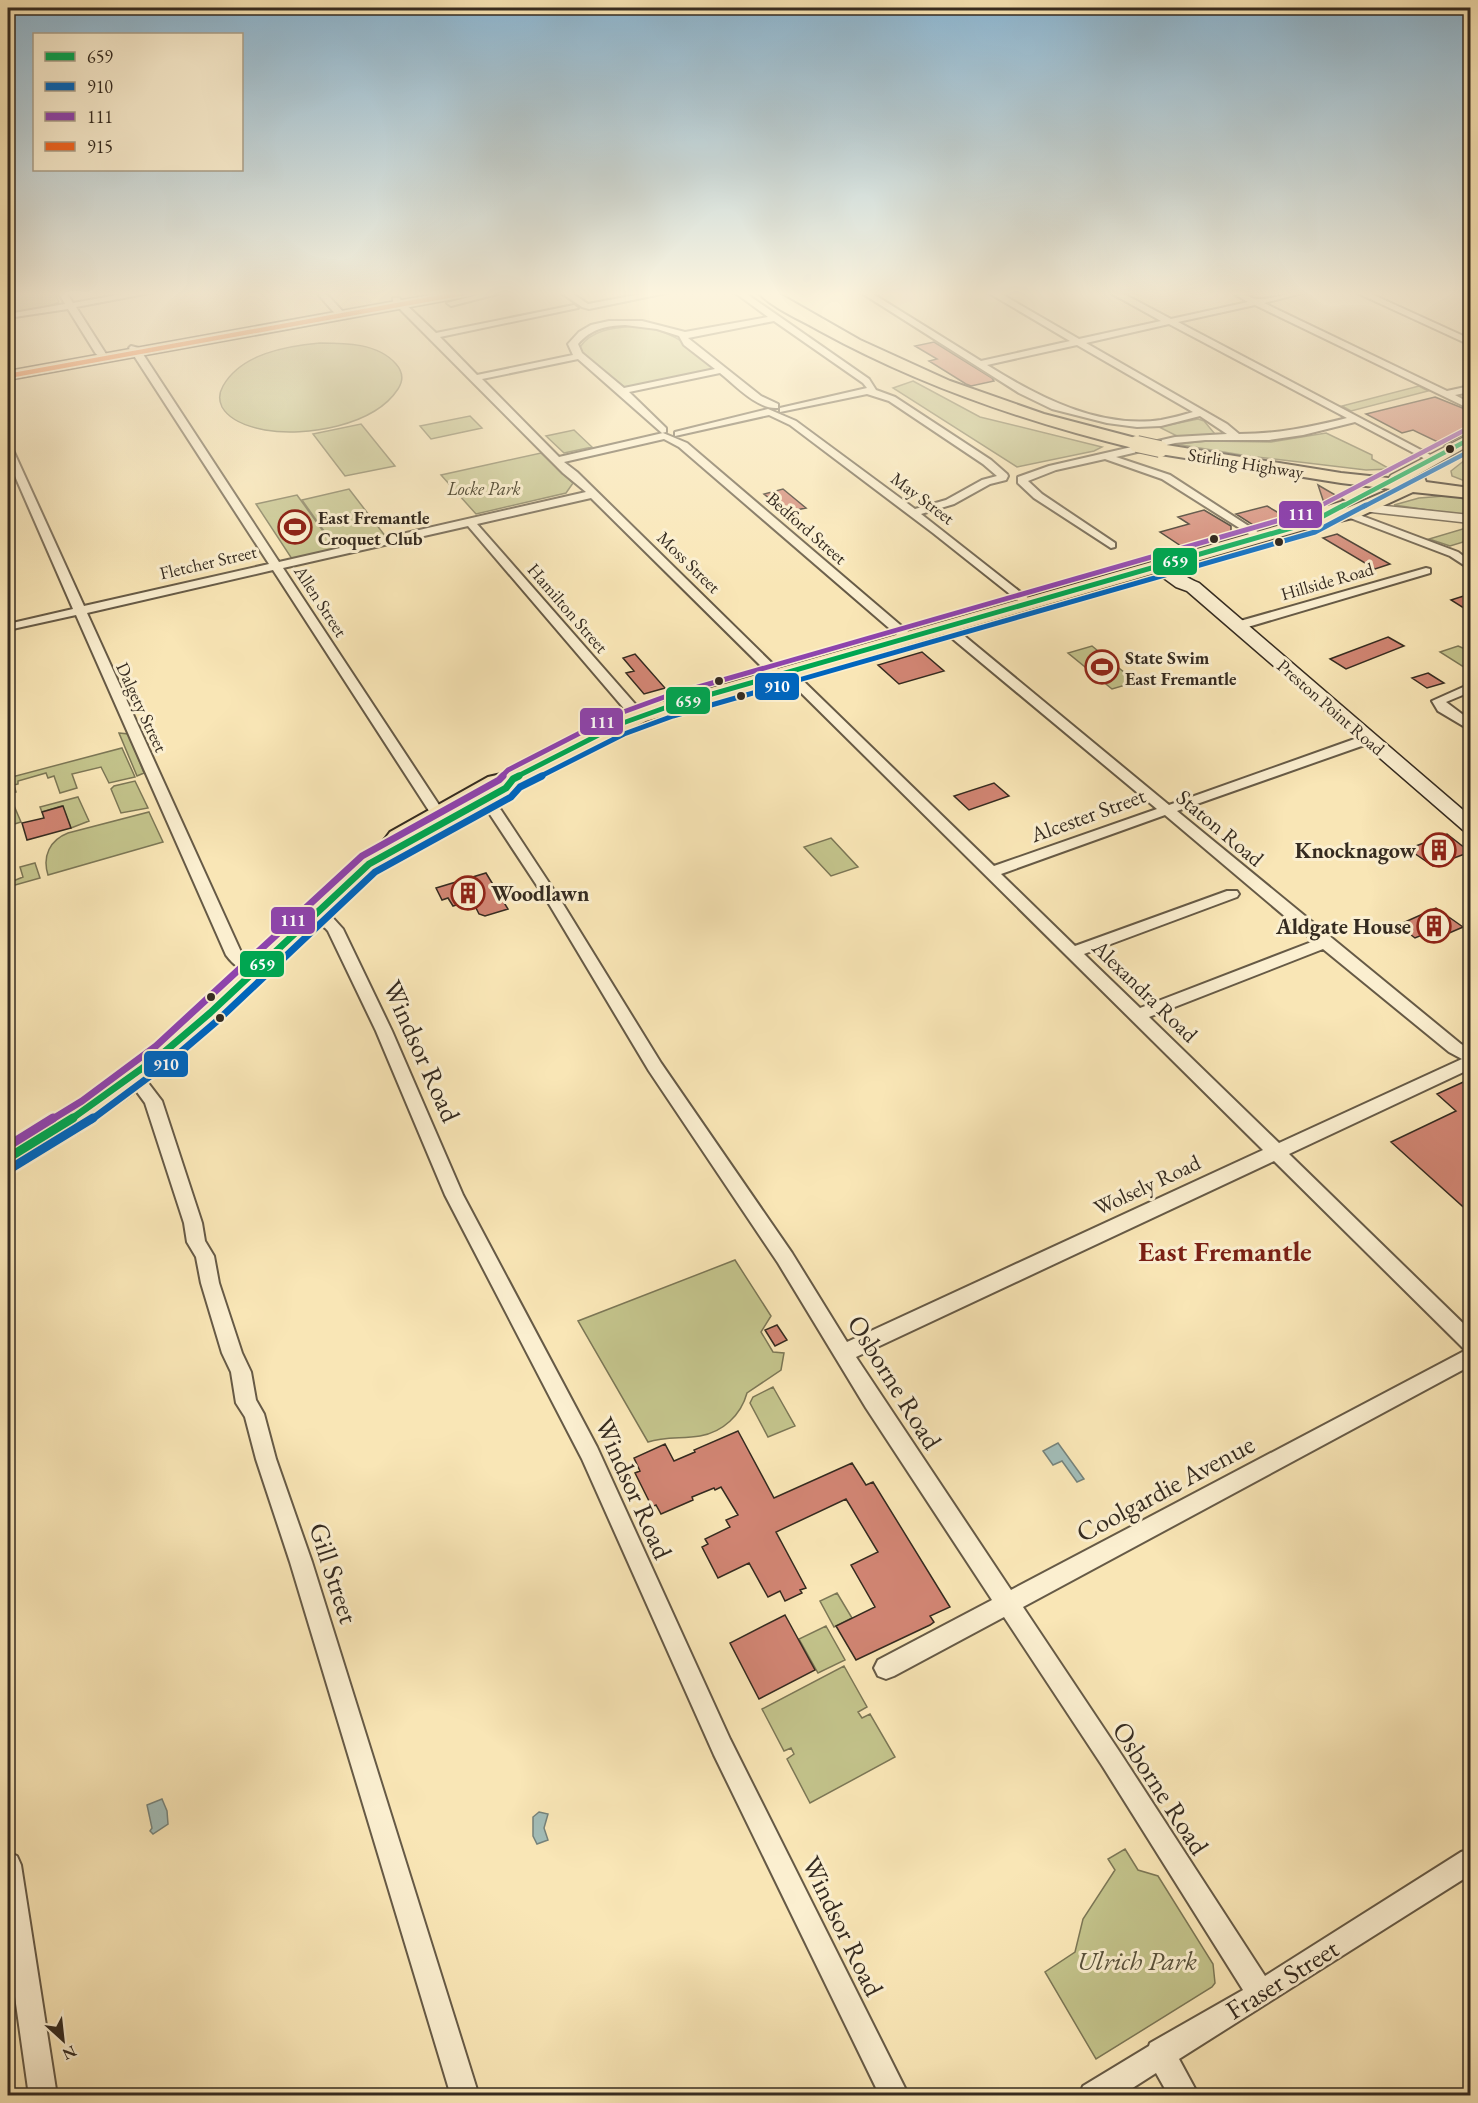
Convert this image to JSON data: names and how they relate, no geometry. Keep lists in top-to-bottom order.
{
  "streets": {
    "highway": ["Stirling Highway"],
    "main road": ["Preston Point Road"],
    "street": [
      "May Street",
      "Bedford Street",
      "Fletcher Street",
      "Moss Street",
      "Hillside Road",
      "Allen Street",
      "Hamilton Street",
      "Dalgety Street",
      "Alcester Street",
      "Staton Road",
      "Alexandra Road",
      "Windsor Road",
      "Wolsely Road",
      "Osborne Road",
      "Coolgardie Avenue",
      "Gill Street",
      "Fraser Street"
    ]
  },
  "crossings": [
    ["Fletcher Street", "Moss Street"],
    ["Fletcher Street", "Allen Street"],
    ["Fletcher Street", "Hamilton Street"],
    ["Fletcher Street", "Dalgety Street"],
    ["Moss Street", "Alexandra Road"],
    ["Hillside Road", "Preston Point Road"],
    ["Preston Point Road", "Alcester Street"],
    ["Alcester Street", "Staton Road"],
    ["Alcester Street", "Alexandra Road"],
    ["Alexandra Road", "Wolsely Road"],
    ["Wolsely Road", "Osborne Road"],
    ["Osborne Road", "Coolgardie Avenue"],
    ["Osborne Road", "Fraser Street"]
  ],
  "districts": ["East Fremantle"],
  "parks": ["Locke Park", "Ulrich Park"],
  "places": {
    "sports": ["East Fremantle Croquet Club", "State Swim East Fremantle"],
    "building": ["Knocknagow", "Woodlawn", "Aldgate House"]
  },
  "lines": ["transit line 111", "transit line 659", "transit line 910"],
  "legend": [
    "659",
    "910",
    "111",
    "915"
  ],
  "north": "bottom right"
}
